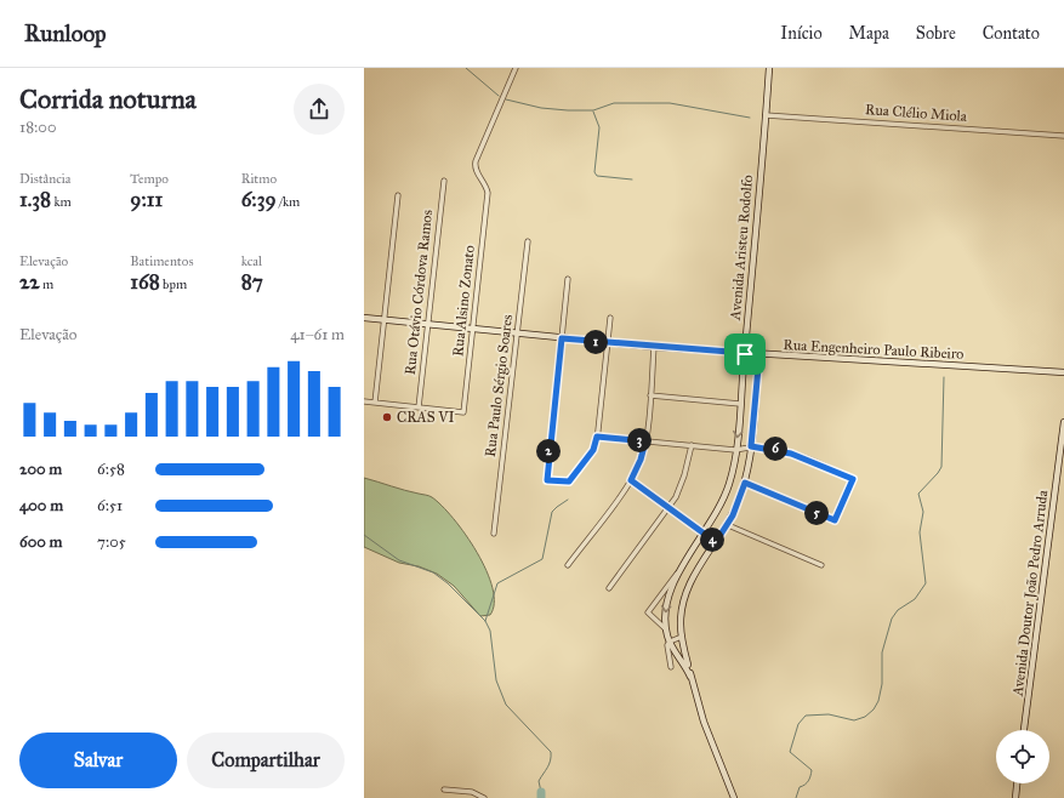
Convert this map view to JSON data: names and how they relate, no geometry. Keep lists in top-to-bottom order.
{
  "streets": {
    "street": [
      "Rua Clélio Miola",
      "Avenida Aristeu Rodolfo",
      "Rua Otávio Córdova Ramos",
      "Rua Alsino Zonato",
      "Rua Engenheiro Paulo Ribeiro",
      "Rua Paulo Sérgio Soares",
      "Avenida Doutor João Pedro Arruda"
    ]
  },
  "crossings": [
    ["Rua Clélio Miola", "Avenida Aristeu Rodolfo"],
    ["Avenida Aristeu Rodolfo", "Rua Engenheiro Paulo Ribeiro"],
    ["Rua Otávio Córdova Ramos", "Rua Alsino Zonato"],
    ["Rua Otávio Córdova Ramos", "Rua Engenheiro Paulo Ribeiro"],
    ["Rua Alsino Zonato", "Rua Engenheiro Paulo Ribeiro"],
    ["Rua Engenheiro Paulo Ribeiro", "Rua Paulo Sérgio Soares"]
  ],
  "places": ["CRAS VI"],
  "page": {
    "header": "Runloop",
    "nav": [
      "Início",
      "Mapa",
      "Sobre",
      "Contato"
    ],
    "heading": ["Corrida noturna", "18:00"],
    "stats": [
      ["Distância", "1.38 km"],
      ["Tempo", "9:11"],
      ["Ritmo", "6:39 /km"],
      ["Elevação", "22 m"],
      ["Batimentos", "168 bpm"],
      ["kcal", "87"]
    ],
    "chart": ["Elevação", "41–61 m"],
    "pins": [
      "1",
      "3",
      "6",
      "2",
      "5",
      "4"
    ],
    "list": [
      {
        "name": "200 m",
        "note": "6:58"
      },
      {
        "name": "400 m",
        "note": "6:51"
      },
      {
        "name": "600 m",
        "note": "7:05"
      }
    ],
    "buttons": ["Salvar", "Compartilhar"]
  }
}
